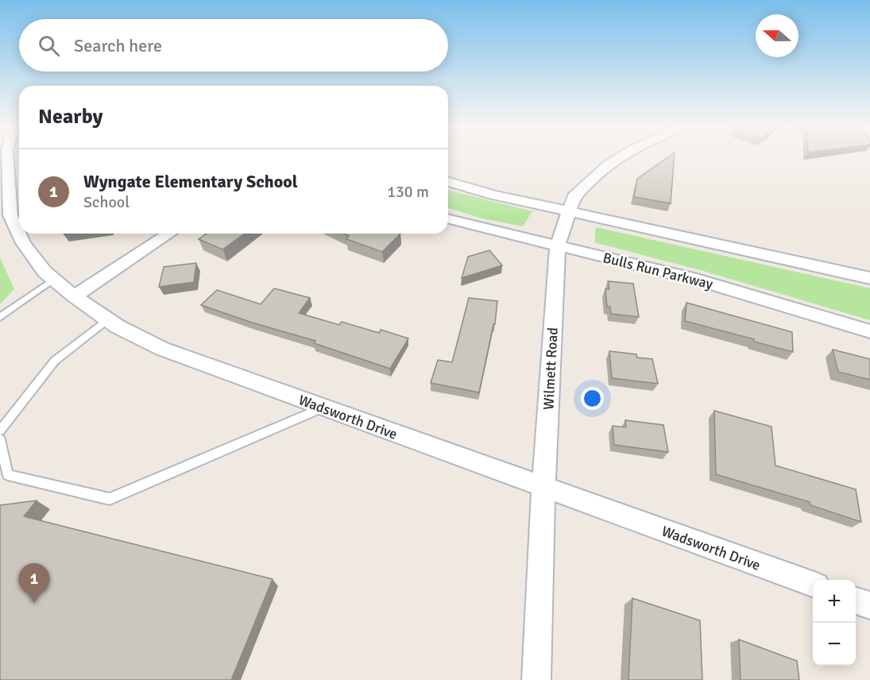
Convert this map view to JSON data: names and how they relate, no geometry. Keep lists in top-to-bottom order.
{
  "streets": {
    "street": ["Bulls Run Parkway", "Wilmett Road", "Wadsworth Drive"]
  },
  "crossings": [
    ["Bulls Run Parkway", "Wilmett Road"],
    ["Wilmett Road", "Wadsworth Drive"]
  ],
  "north": "left",
  "page": {
    "search": "Search here",
    "heading": "Nearby",
    "list": [
      {
        "mark": "1",
        "name": "Wyngate Elementary School",
        "note": "School",
        "value": "130 m"
      }
    ],
    "pins": "1",
    "map_buttons": ["+", "−"]
  }
}
